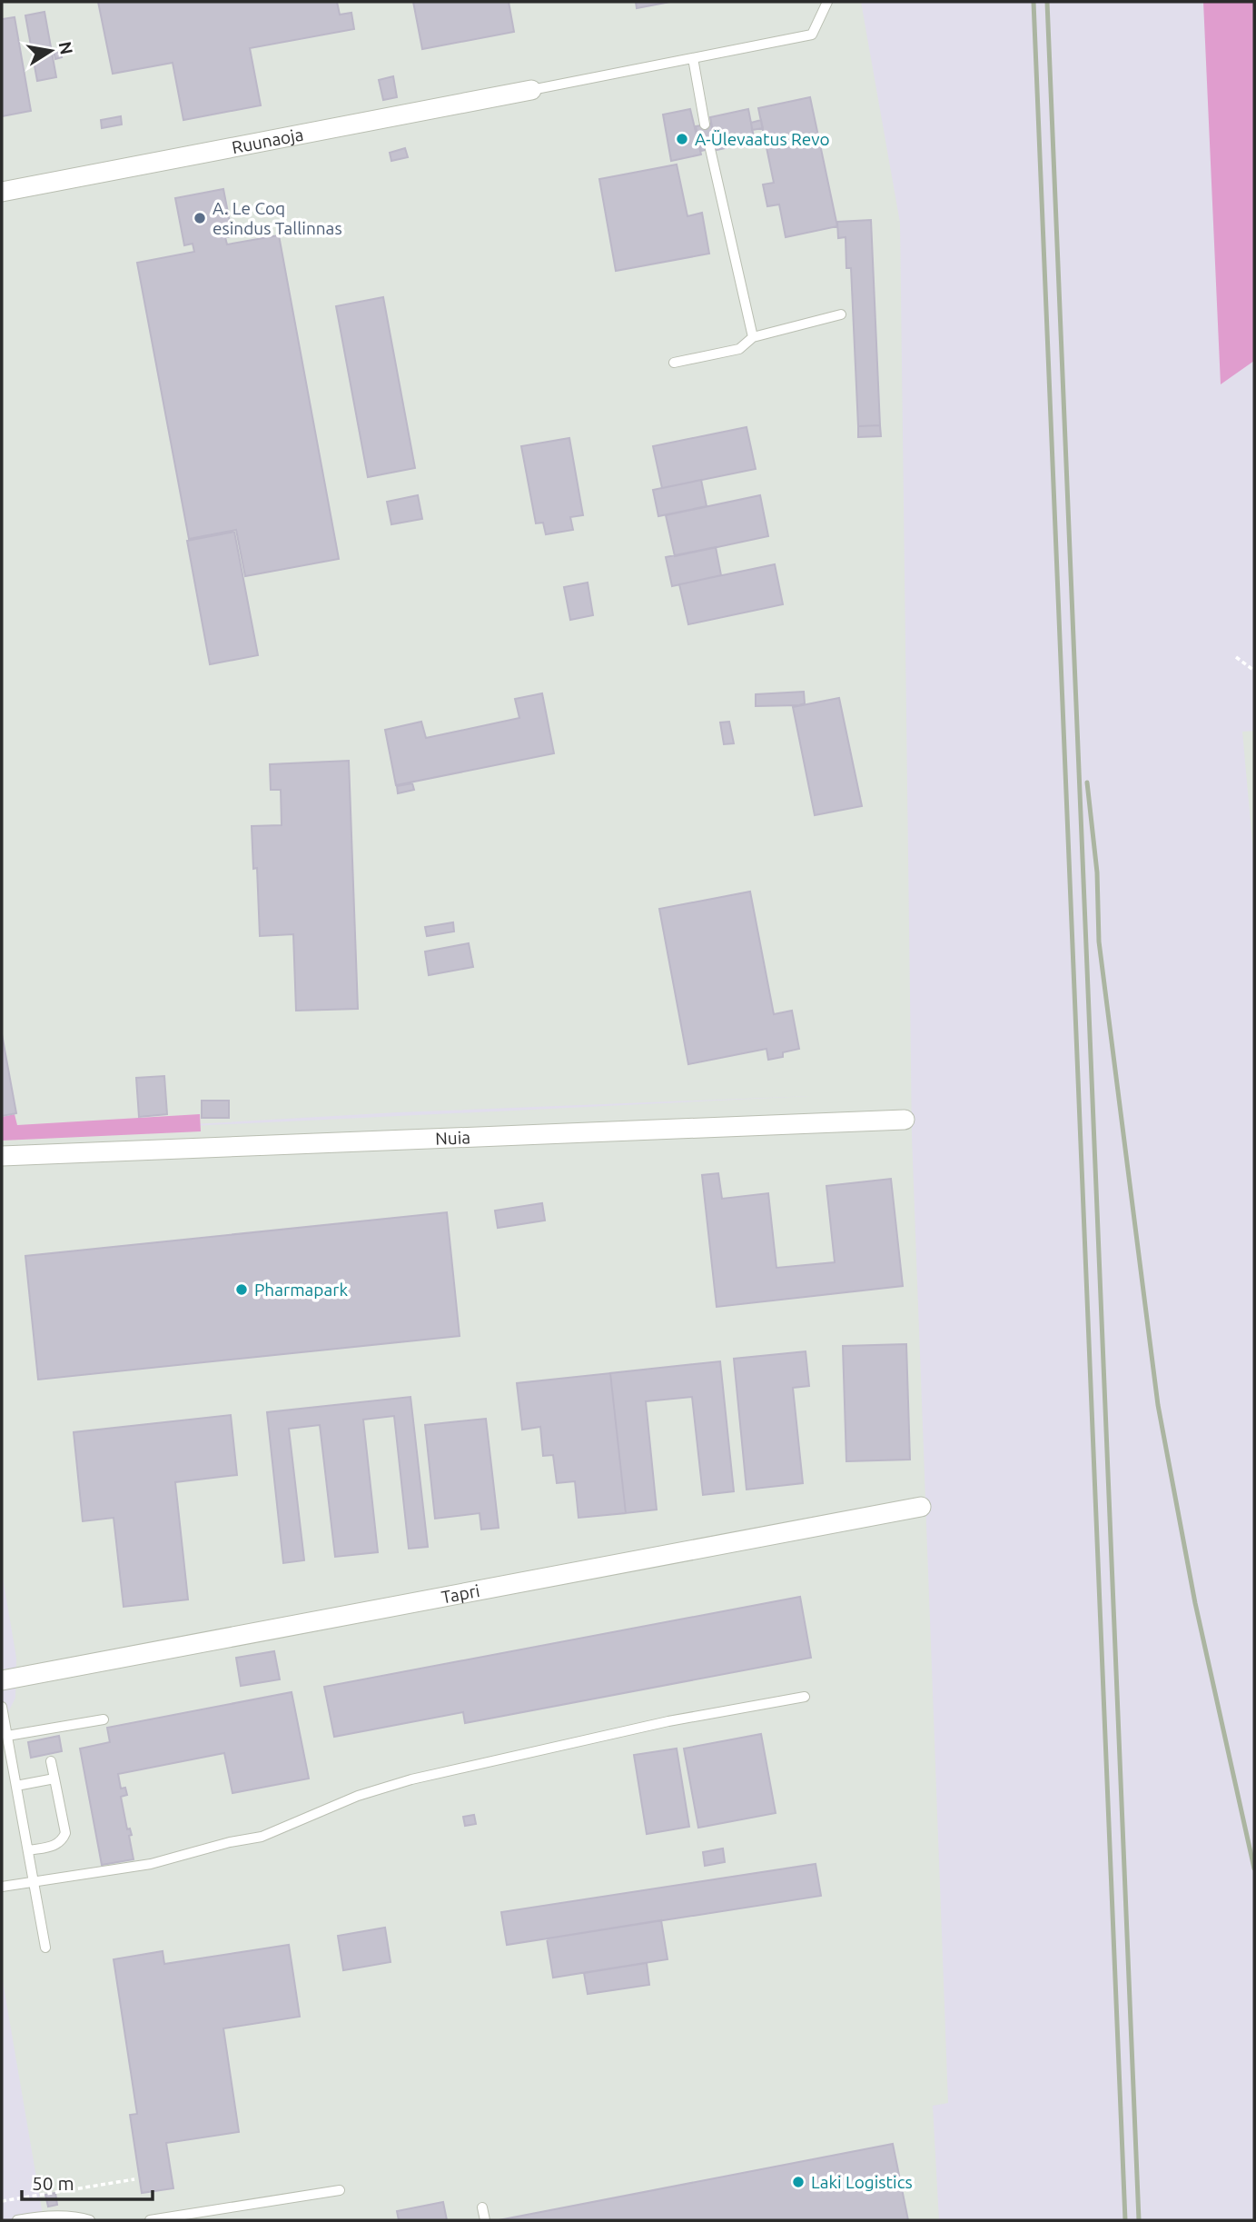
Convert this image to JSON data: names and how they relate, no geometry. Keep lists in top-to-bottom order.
{
  "streets": {
    "street": ["Ruunaoja", "Nuia", "Tapri"]
  },
  "places": [
    "A-Ülevaatus Revo",
    "A. Le Coq esindus Tallinnas",
    "Pharmapark",
    "Laki Logistics"
  ],
  "scale_bar": "50 m",
  "north": "right"
}
